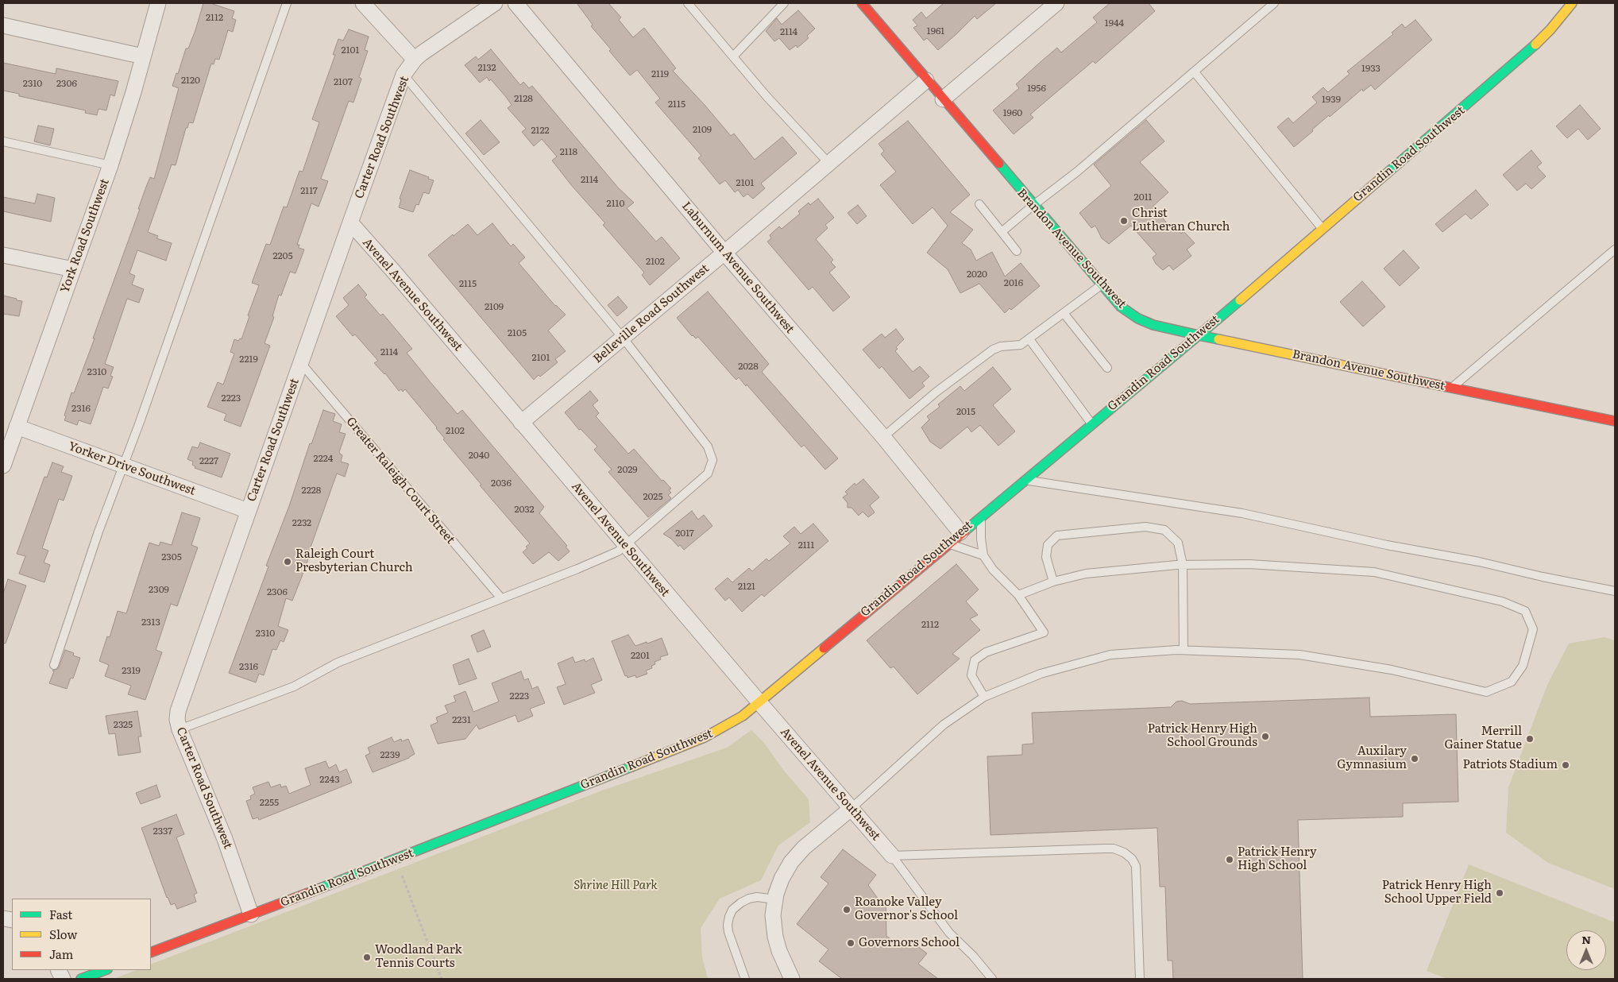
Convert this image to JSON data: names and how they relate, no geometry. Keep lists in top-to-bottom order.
{
  "streets": {
    "main road": ["Grandin Road Southwest", "Brandon Avenue Southwest"],
    "street": [
      "Carter Road Southwest",
      "York Road Southwest",
      "Laburnum Avenue Southwest",
      "Avenel Avenue Southwest",
      "Belleville Road Southwest",
      "Yorker Drive Southwest"
    ],
    "lane": ["Greater Raleigh Court Street"]
  },
  "crossings": [
    ["Carter Road Southwest", "Grandin Road Southwest"],
    ["Carter Road Southwest", "Avenel Avenue Southwest"],
    ["Carter Road Southwest", "Yorker Drive Southwest"],
    ["Carter Road Southwest", "Greater Raleigh Court Street"],
    ["Grandin Road Southwest", "Brandon Avenue Southwest"],
    ["Grandin Road Southwest", "Laburnum Avenue Southwest"],
    ["Grandin Road Southwest", "Avenel Avenue Southwest"],
    ["York Road Southwest", "Yorker Drive Southwest"],
    ["Brandon Avenue Southwest", "Belleville Road Southwest"],
    ["Laburnum Avenue Southwest", "Belleville Road Southwest"],
    ["Avenel Avenue Southwest", "Belleville Road Southwest"]
  ],
  "parks": ["Shrine Hill Park"],
  "places": [
    "Christ Lutheran Church",
    "Raleigh Court Presbyterian Church",
    "Patrick Henry High School Grounds",
    "Merrill Gainer Statue",
    "Auxilary Gymnasium",
    "Patriots Stadium",
    "Patrick Henry High School",
    "Patrick Henry High School Upper Field",
    "Roanoke Valley Governor's School",
    "Governors School",
    "Woodland Park Tennis Courts"
  ],
  "house_numbers": [
    "2112",
    "1944",
    "1961",
    "2114",
    "2101",
    "2132",
    "1933",
    "2119",
    "2120",
    "2107",
    "2310",
    "2306",
    "1956",
    "2128",
    "1939",
    "2115",
    "1960",
    "2109",
    "2122",
    "2118",
    "2114",
    "2101",
    "2117",
    "2011",
    "2110",
    "2205",
    "2102",
    "2020",
    "2016",
    "2115",
    "2109",
    "2105",
    "2114",
    "2101",
    "2219",
    "2028",
    "2310",
    "2223",
    "2316",
    "2015",
    "2102",
    "2040",
    "2224",
    "2227",
    "2029",
    "2036",
    "2228",
    "2025",
    "2032",
    "2232",
    "2017",
    "2111",
    "2305",
    "2121",
    "2309",
    "2306",
    "2313",
    "2112",
    "2310",
    "2201",
    "2316",
    "2319",
    "2223",
    "2231",
    "2325",
    "2239",
    "2243",
    "2255",
    "2337"
  ],
  "legend": ["Fast", "Slow", "Jam"],
  "north": "top"
}
